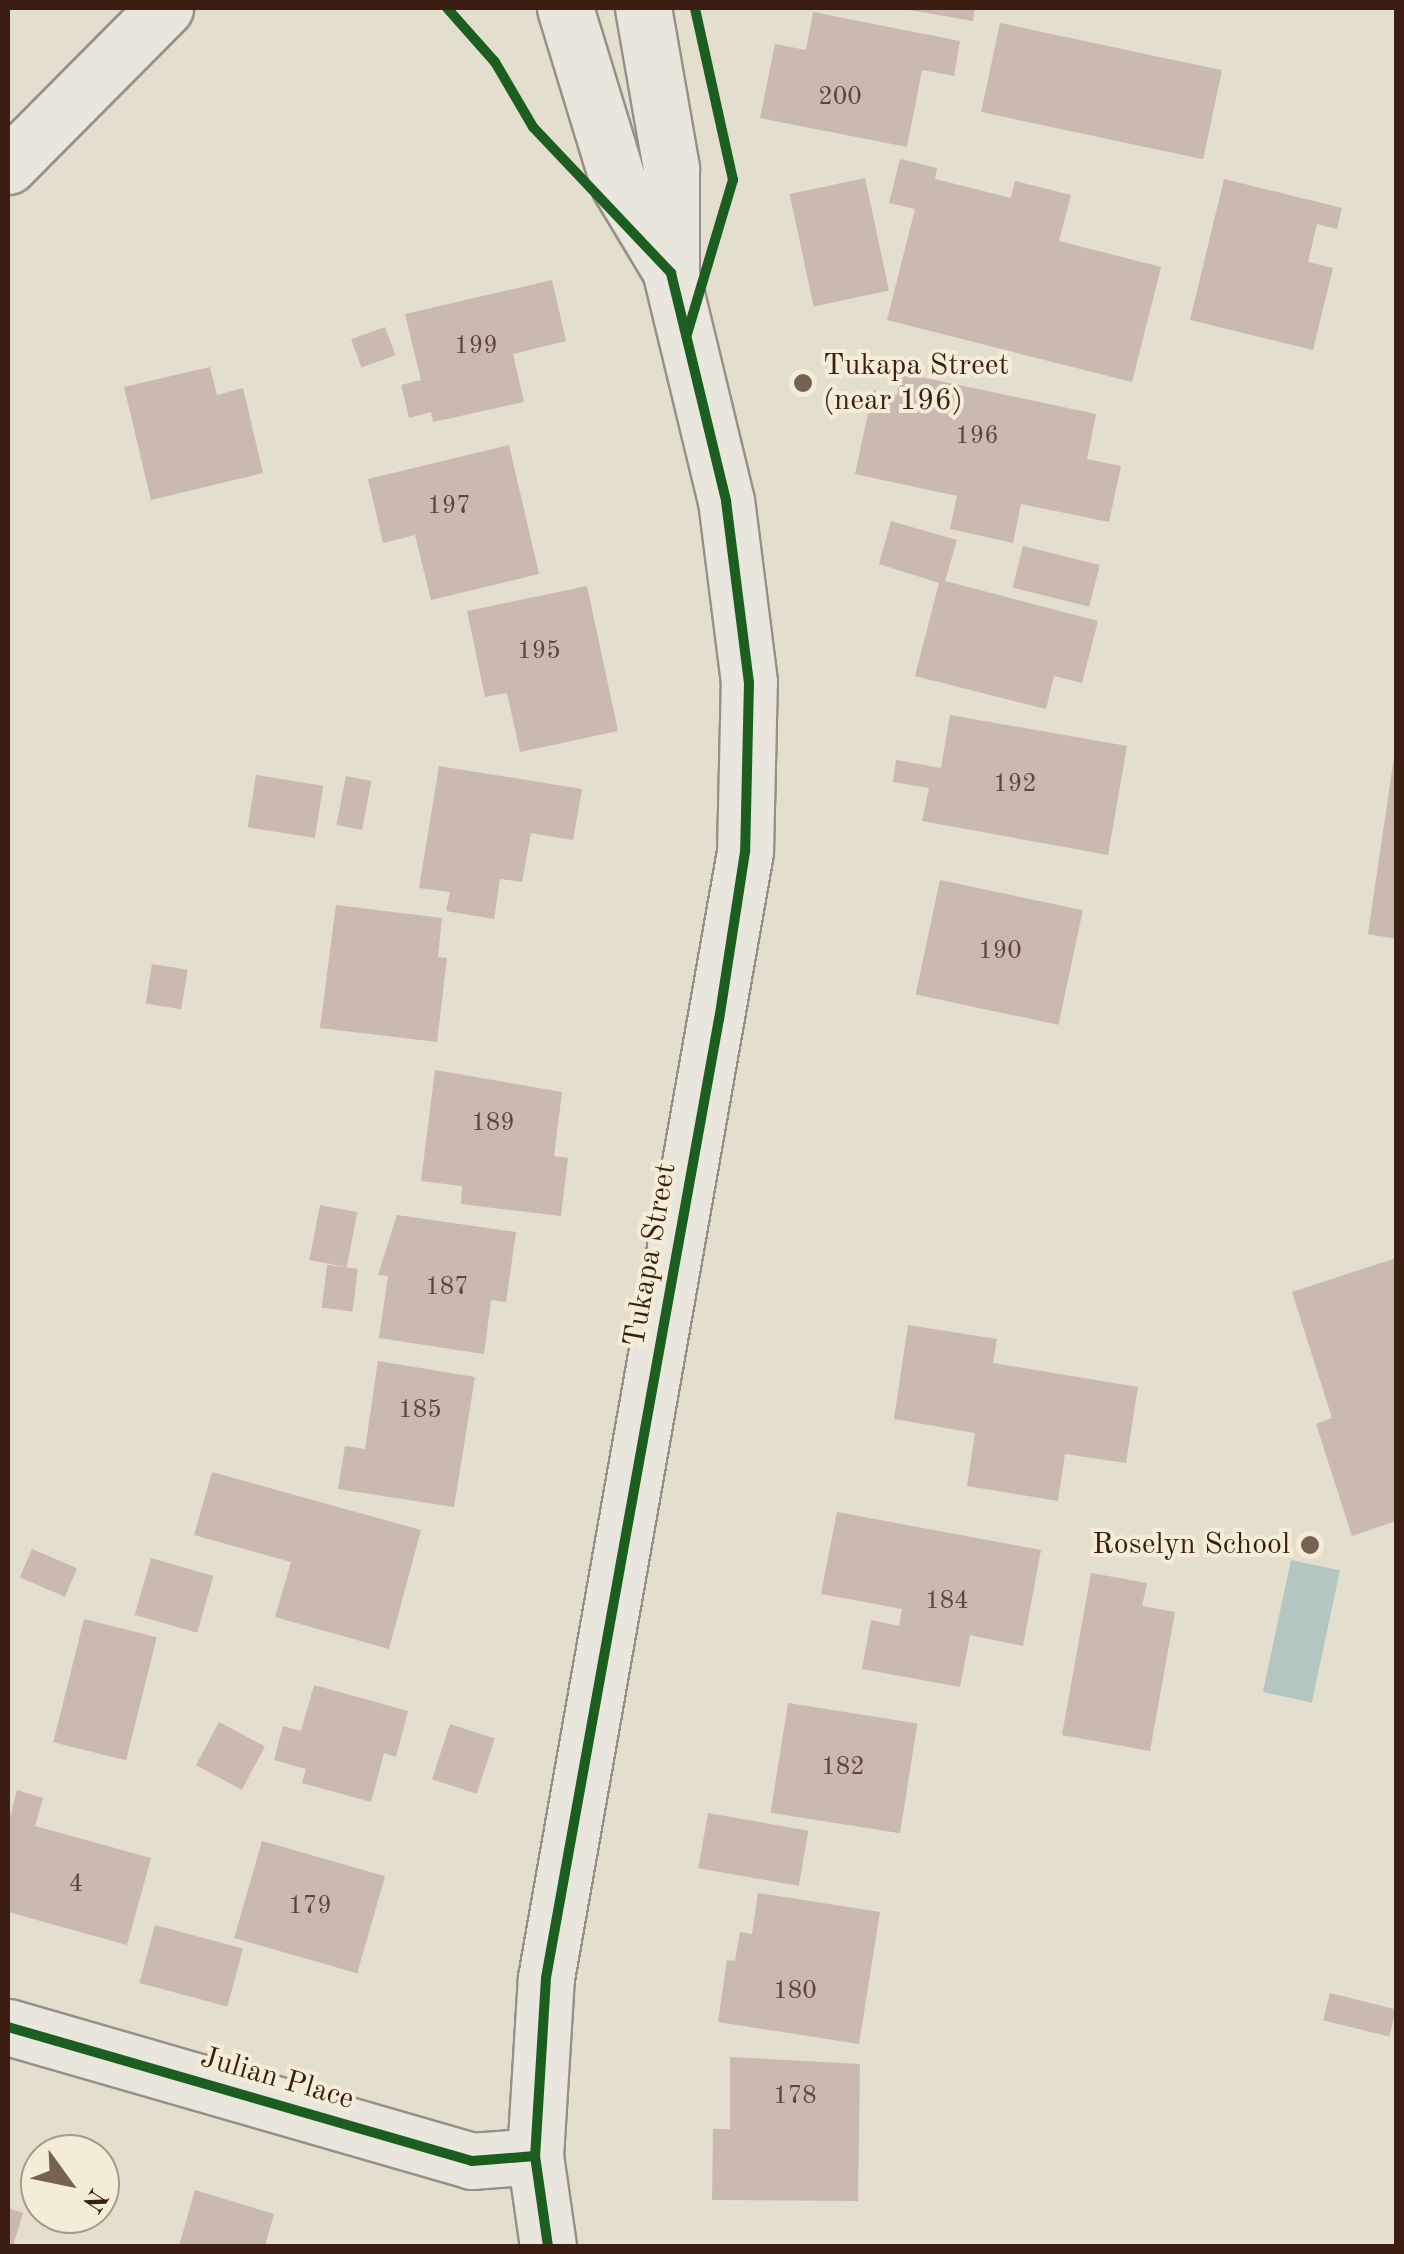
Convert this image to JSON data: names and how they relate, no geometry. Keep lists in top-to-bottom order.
{
  "streets": {
    "main road": ["Tukapa Street", "Julian Place"]
  },
  "crossings": [
    ["Tukapa Street", "Julian Place"]
  ],
  "places": ["Tukapa Street (near 196)", "Roselyn School"],
  "house_numbers": [
    "200",
    "199",
    "196",
    "197",
    "195",
    "192",
    "190",
    "189",
    "187",
    "185",
    "184",
    "182",
    "4",
    "179",
    "180",
    "178"
  ],
  "north": "bottom right"
}
